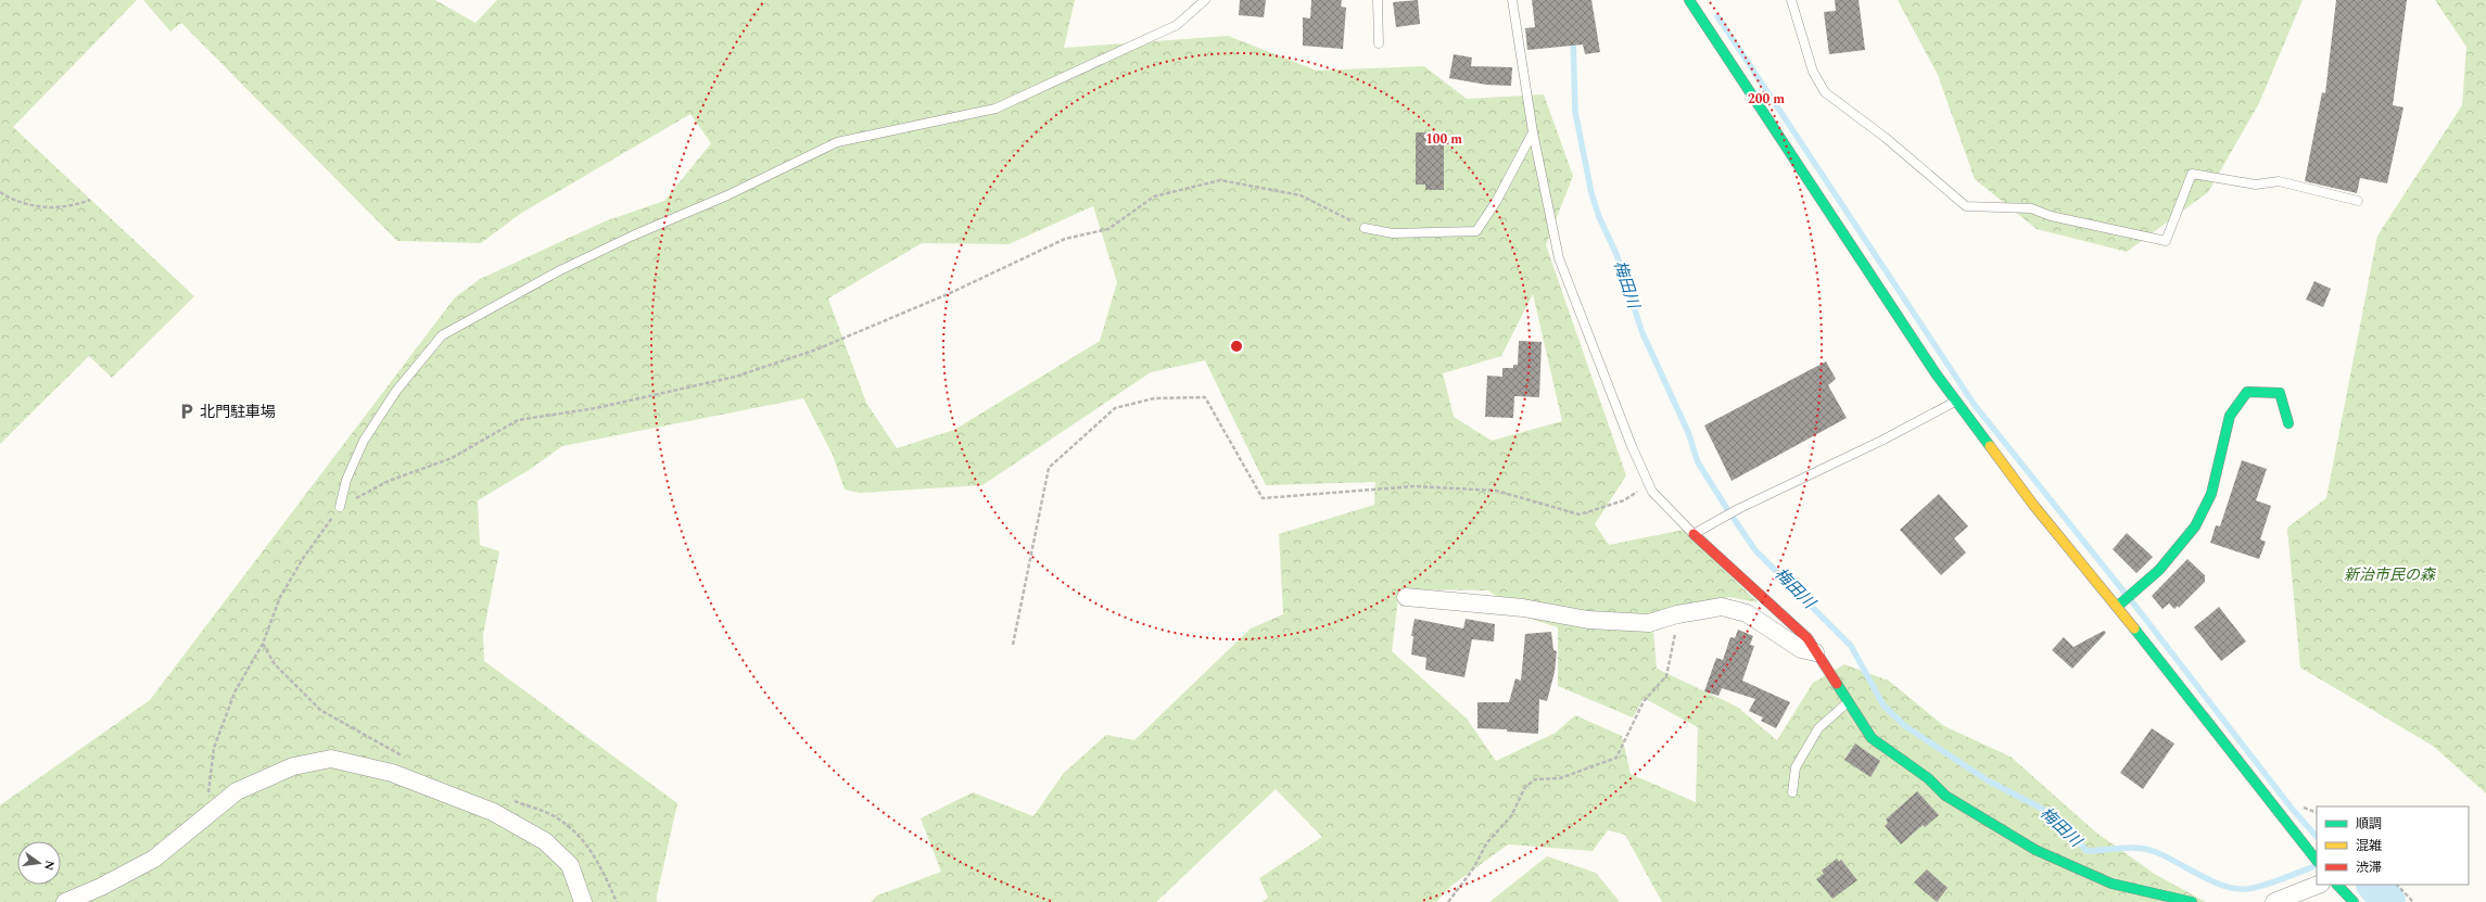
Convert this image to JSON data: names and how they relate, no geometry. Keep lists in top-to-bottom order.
{
  "water": ["梅田川"],
  "parks": ["新治市民の森"],
  "places": {
    "parking": ["北門駐車場"]
  },
  "legend": ["順調", "混雑", "渋滞"],
  "north": "right",
  "rings": ["200 m", "100 m"]
}
